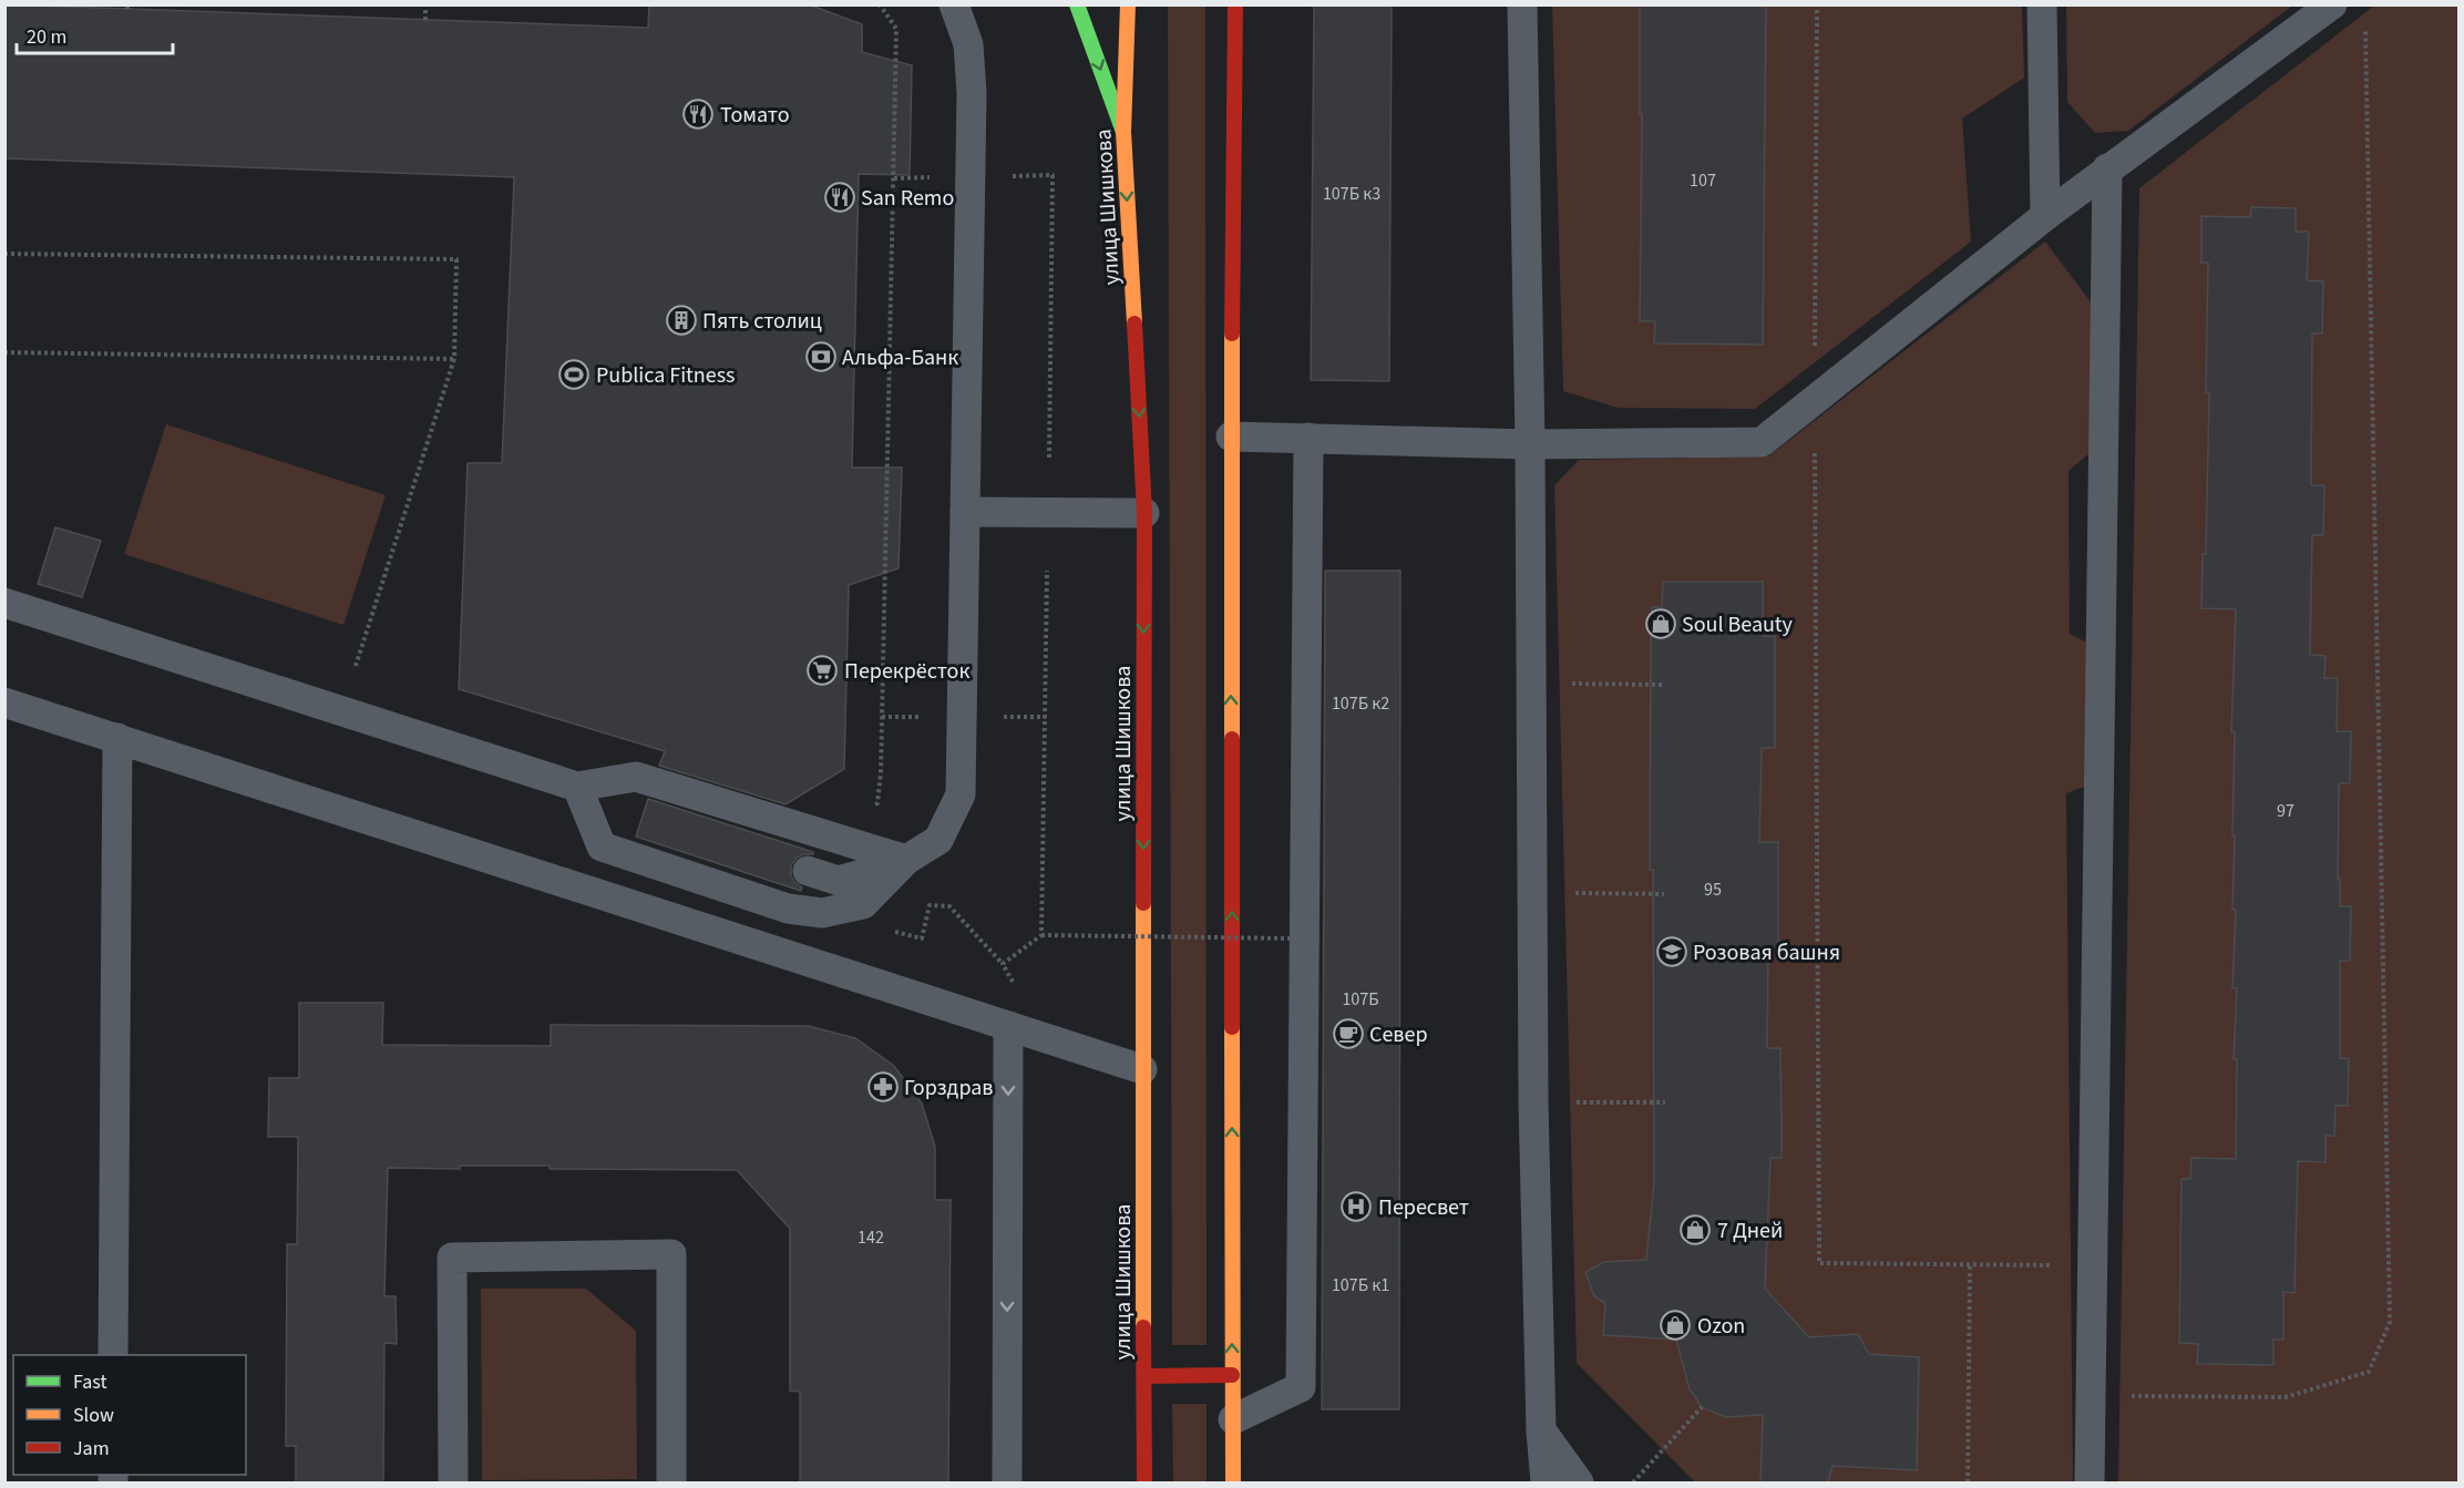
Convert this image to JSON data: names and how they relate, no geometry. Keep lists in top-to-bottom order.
{
  "streets": {
    "main road": ["улица Шишкова"]
  },
  "places": {
    "restaurant": ["Томато", "San Remo"],
    "building": ["Пять столиц"],
    "bank": ["Альфа-Банк"],
    "sports": ["Publica Fitness"],
    "shop": ["Soul Beauty", "7 Дней", "Ozon"],
    "supermarket": ["Перекрёсток"],
    "school or university": ["Розовая башня"],
    "cafe": ["Север"],
    "pharmacy": ["Горздрав"],
    "hospital": ["Пересвет"]
  },
  "house_numbers": [
    "107",
    "107Б к3",
    "107Б к2",
    "97",
    "95",
    "107Б",
    "142",
    "107Б к1"
  ],
  "legend": ["Fast", "Slow", "Jam"],
  "scale_bar": "20 m"
}
